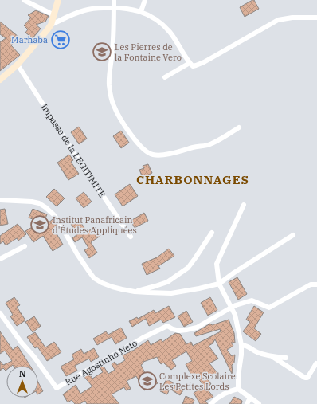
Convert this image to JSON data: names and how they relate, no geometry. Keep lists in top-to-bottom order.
{
  "streets": {
    "street": ["Impasse de la LEGITIMITE", "Rue Agostinho Neto"]
  },
  "districts": ["CHARBONNAGES"],
  "places": {
    "supermarket": ["Marhaba"],
    "school or university": ["Les Pierres de la Fontaine Vero", "Institut Panafricain d'Études Appliquées", "Complexe Scolaire Les Petites Lords"]
  },
  "north": "top"
}
